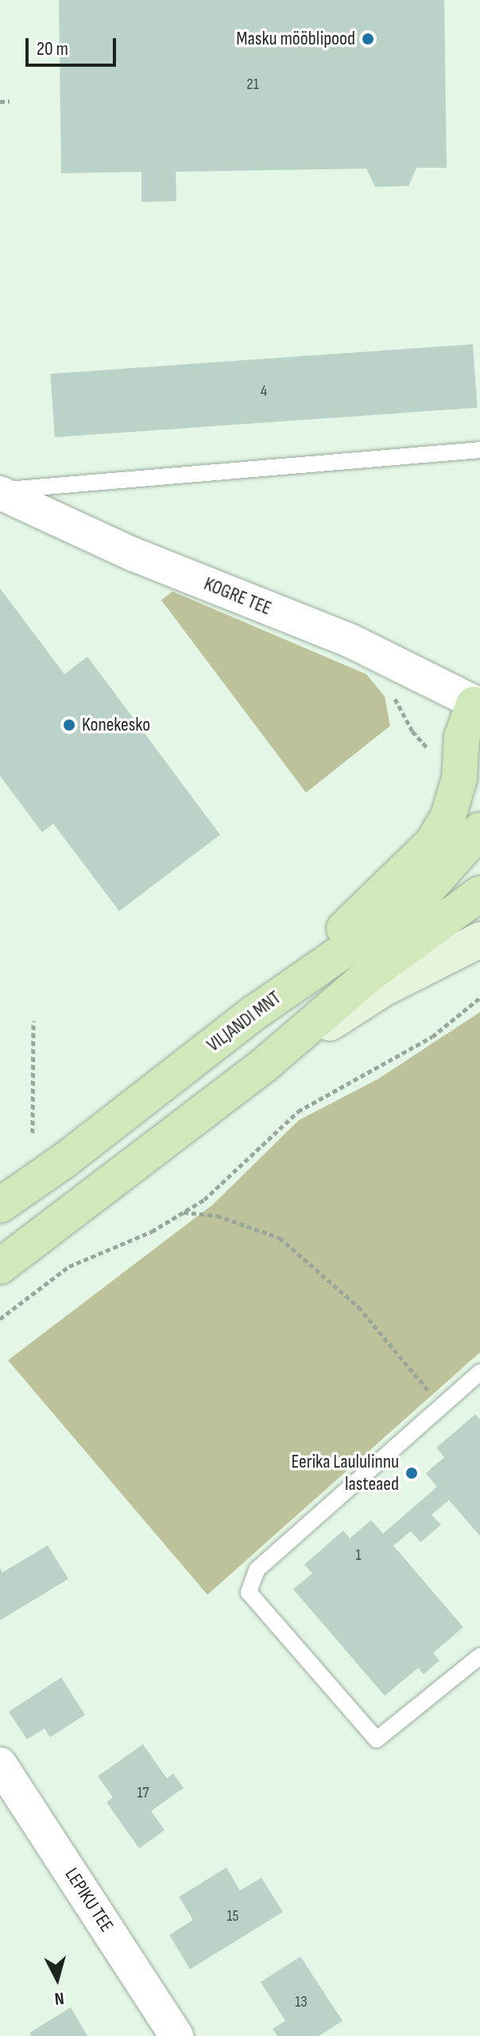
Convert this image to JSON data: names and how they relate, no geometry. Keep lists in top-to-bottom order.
{
  "streets": {
    "main road": ["VILJANDI MNT"],
    "street": ["KOGRE TEE", "LEPIKU TEE"]
  },
  "places": ["Masku mööblipood", "Konekesko", "Eerika Laululinnu lasteaed"],
  "house_numbers": [
    "21",
    "4",
    "1",
    "17",
    "15",
    "13"
  ],
  "scale_bar": "20 m",
  "north": "bottom"
}
